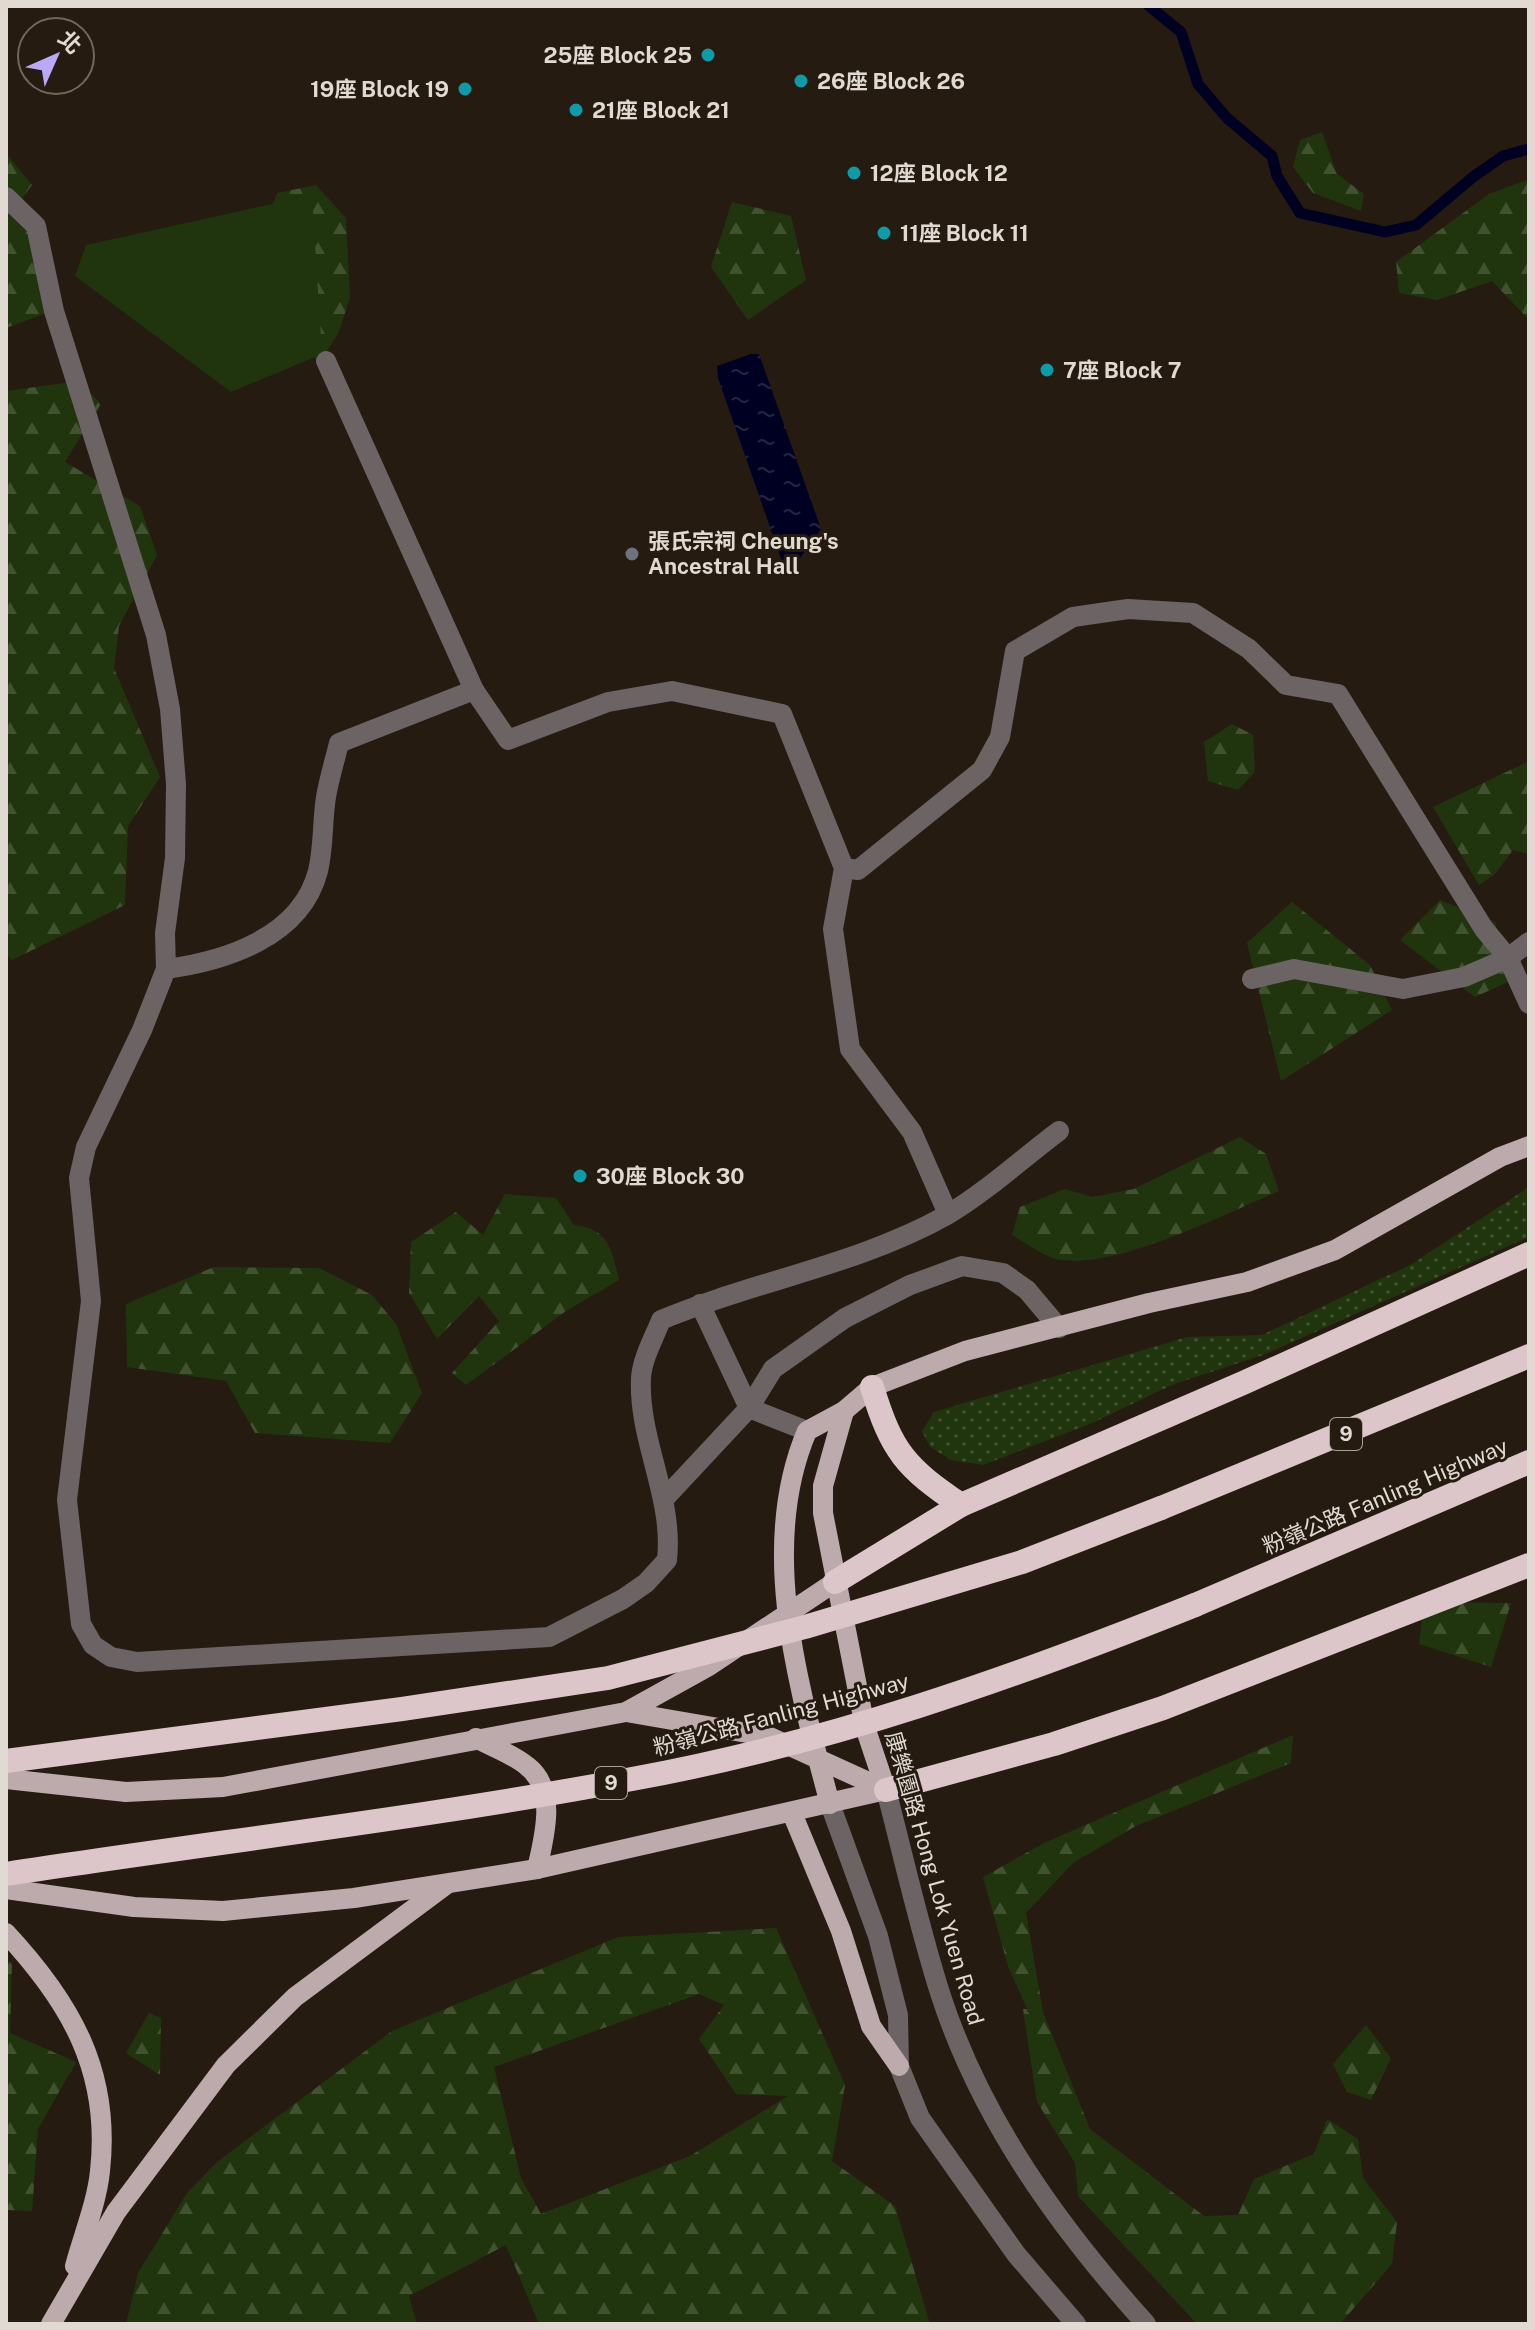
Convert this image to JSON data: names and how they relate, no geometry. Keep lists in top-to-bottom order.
{
  "streets": {
    "highway": ["9", "粉嶺公路 Fanling Highway"],
    "main road": ["康樂園路 Hong Lok Yuen Road"]
  },
  "places": [
    "25座 Block 25",
    "26座 Block 26",
    "19座 Block 19",
    "21座 Block 21",
    "12座 Block 12",
    "11座 Block 11",
    "7座 Block 7",
    "張氏宗祠 Cheung's Ancestral Hall",
    "30座 Block 30"
  ],
  "north": "top right"
}
